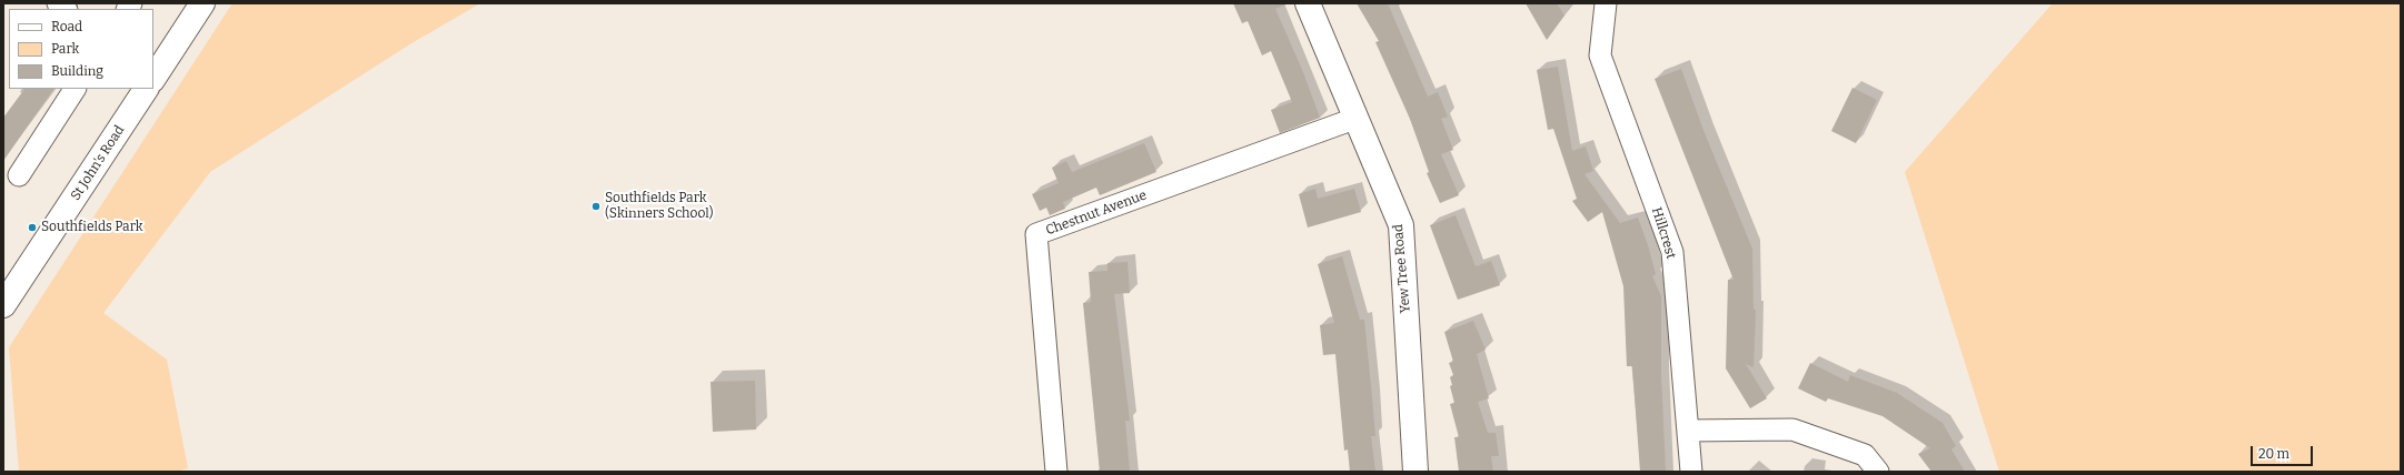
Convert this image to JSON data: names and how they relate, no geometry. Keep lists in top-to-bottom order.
{
  "streets": {
    "main road": ["St John's Road", "Yew Tree Road"],
    "street": ["Chestnut Avenue", "Hillcrest"]
  },
  "crossings": [
    ["Chestnut Avenue", "Yew Tree Road"]
  ],
  "places": ["Southfields Park (Skinners School)", "Southfields Park"],
  "legend": ["Road", "Park", "Building"],
  "scale_bar": "20 m"
}
